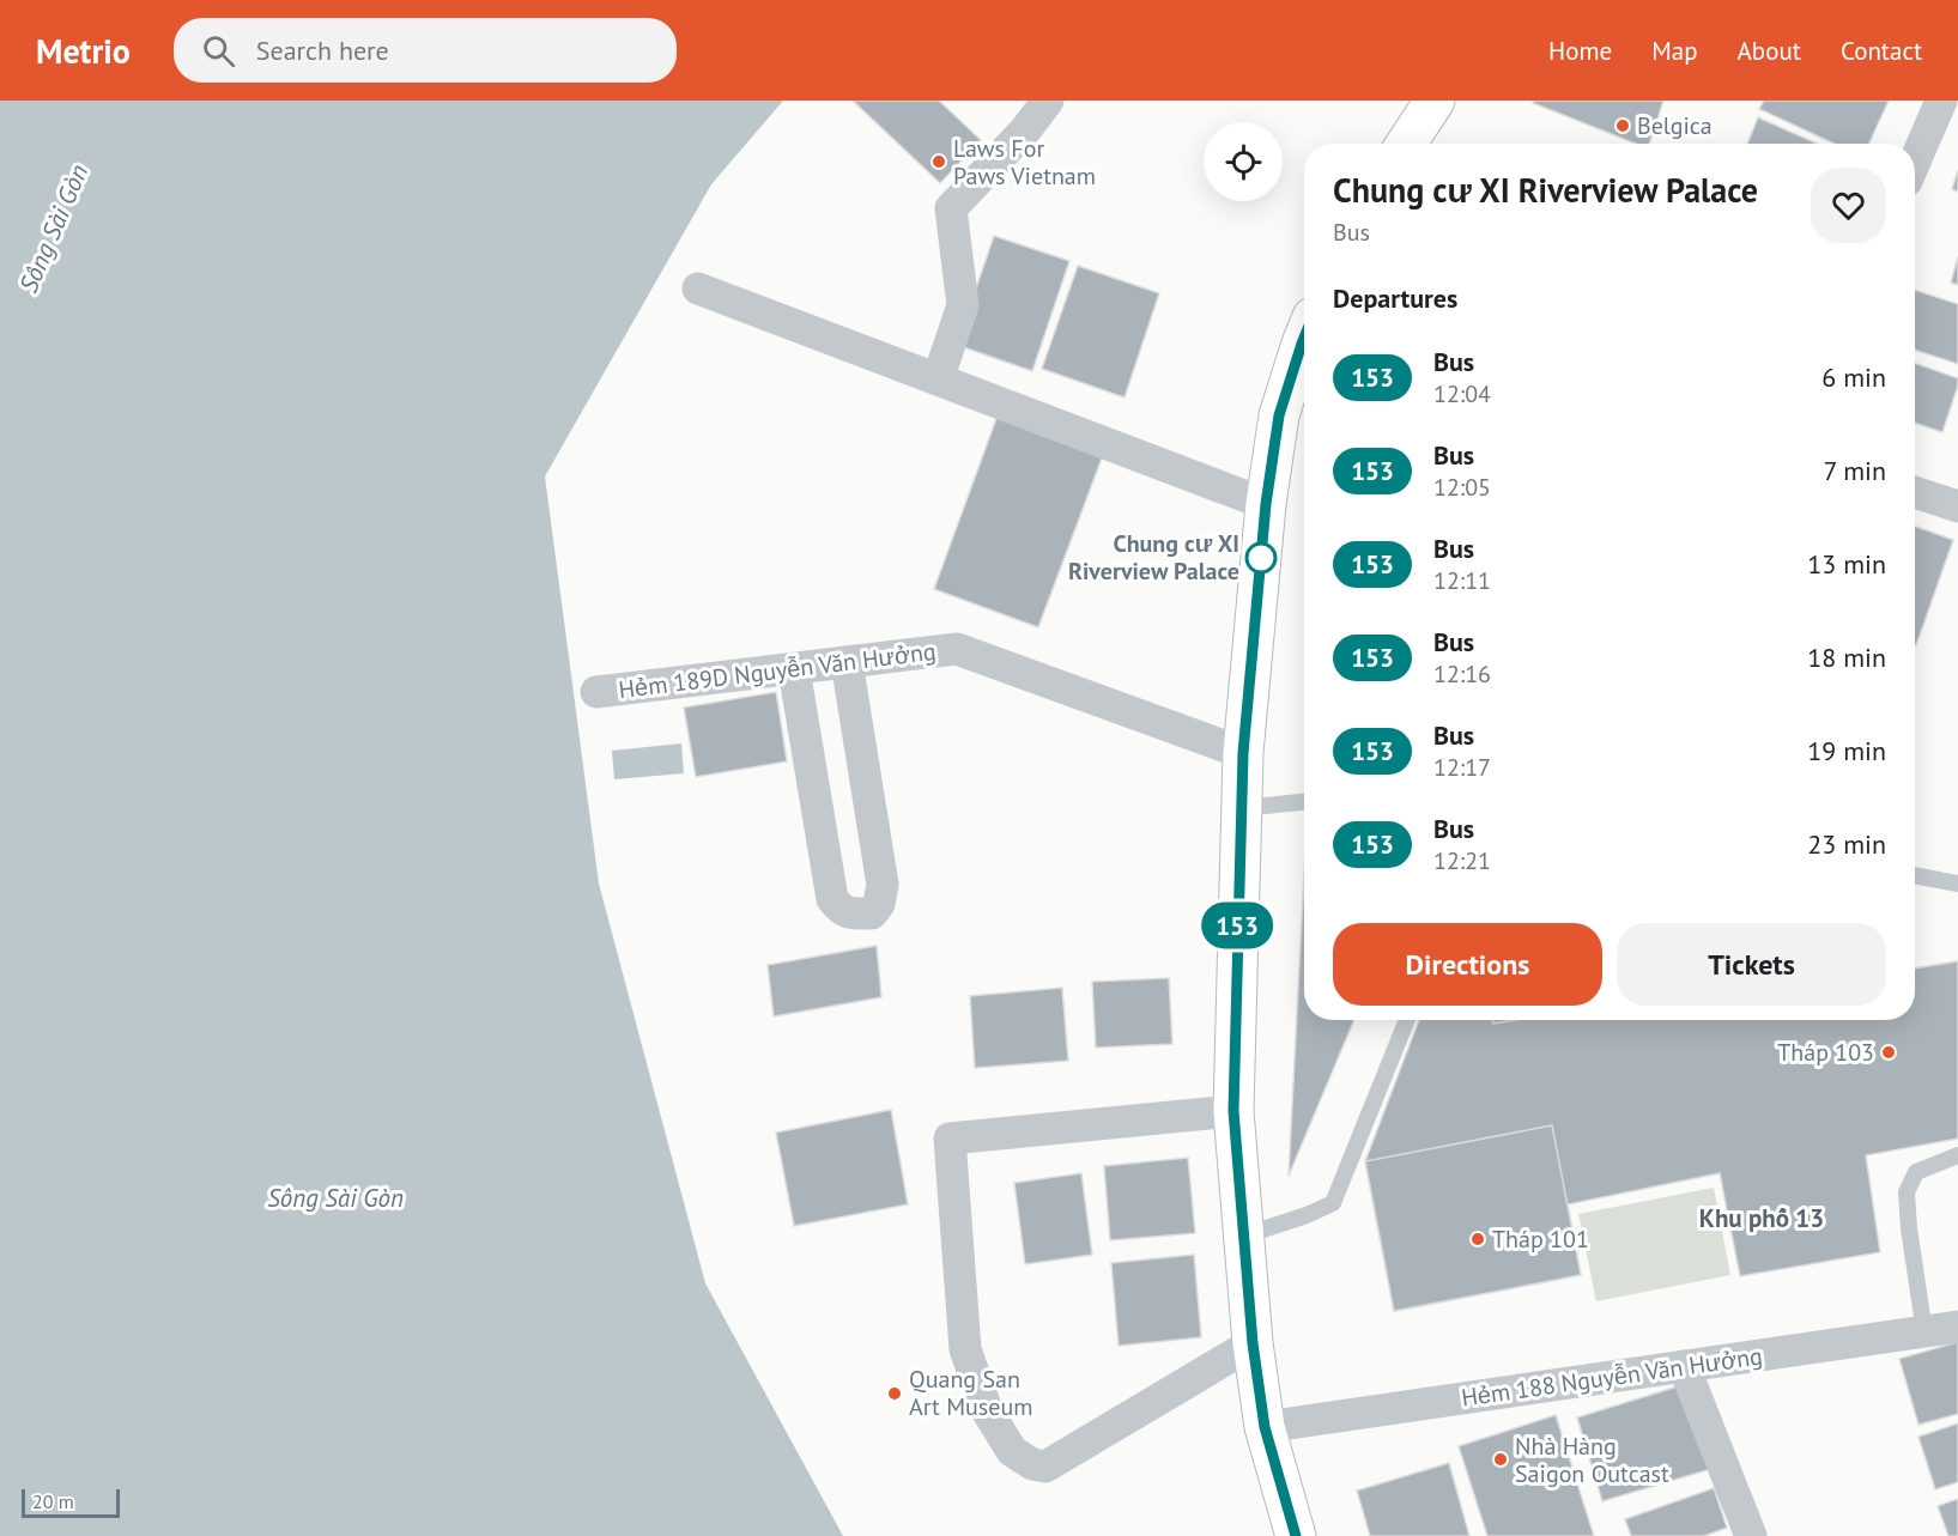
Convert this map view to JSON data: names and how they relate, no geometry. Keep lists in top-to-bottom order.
{
  "streets": {
    "street": ["Hẻm 189D Nguyễn Văn Hưởng", "Hẻm 188 Nguyễn Văn Hưởng"]
  },
  "districts": ["Khu phố 13"],
  "water": ["Sông Sài Gòn"],
  "places": [
    "Belgica",
    "Laws For Paws Vietnam",
    "Chung cư XI Riverview Palace",
    "Tháp 103",
    "Tháp 101",
    "Quang San Art Museum",
    "Nhà Hàng Saigon Outcast"
  ],
  "lines": ["bus line 153"],
  "scale_bar": "20 m",
  "page": {
    "header": "Metrio",
    "search": "Search here",
    "nav": [
      "Home",
      "Map",
      "About",
      "Contact"
    ],
    "on_map": "153",
    "heading": [
      ["Chung cư XI Riverview Palace", "Bus"],
      "Departures"
    ],
    "list": [
      {
        "mark": "153",
        "name": "Bus",
        "note": "12:04",
        "value": "6 min"
      },
      {
        "mark": "153",
        "name": "Bus",
        "note": "12:05",
        "value": "7 min"
      },
      {
        "mark": "153",
        "name": "Bus",
        "note": "12:11",
        "value": "13 min"
      },
      {
        "mark": "153",
        "name": "Bus",
        "note": "12:16",
        "value": "18 min"
      },
      {
        "mark": "153",
        "name": "Bus",
        "note": "12:17",
        "value": "19 min"
      },
      {
        "mark": "153",
        "name": "Bus",
        "note": "12:21",
        "value": "23 min"
      }
    ],
    "buttons": ["Directions", "Tickets"],
    "scale": "20 m"
  }
}
